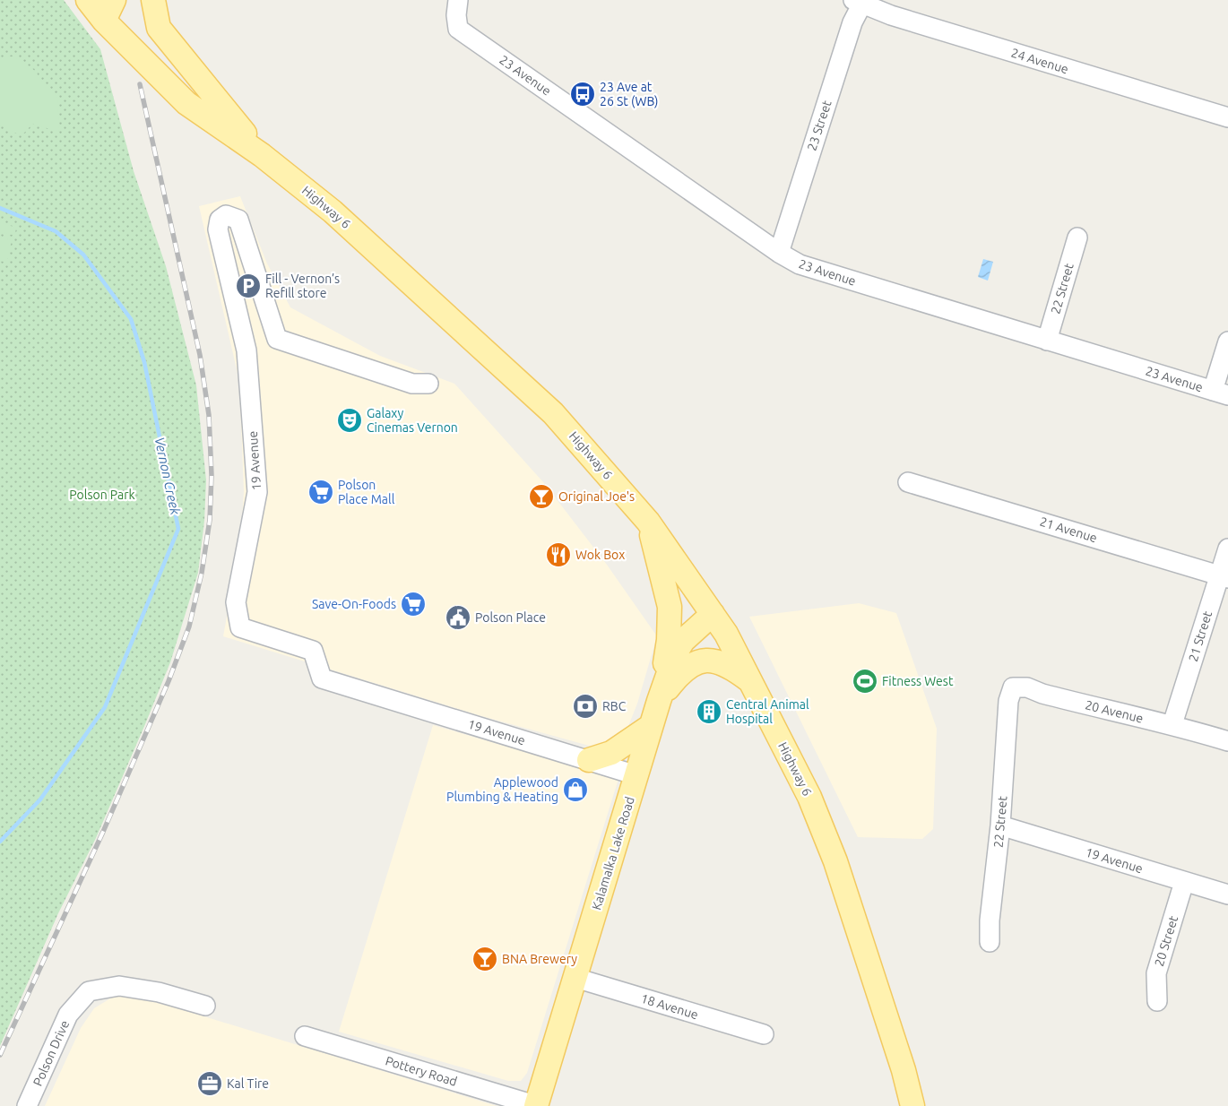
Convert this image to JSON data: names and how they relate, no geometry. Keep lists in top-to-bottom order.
{
  "streets": {
    "main road": ["Highway 6", "Kalamalka Lake Road"],
    "street": [
      "24 Avenue",
      "23 Avenue",
      "23 Street",
      "22 Street",
      "19 Avenue",
      "21 Avenue",
      "21 Street",
      "20 Avenue",
      "20 Street",
      "18 Avenue",
      "Polson Drive",
      "Pottery Road"
    ]
  },
  "crossings": [
    ["24 Avenue", "23 Street"],
    ["23 Avenue", "23 Street"],
    ["23 Avenue", "22 Street"],
    ["Highway 6", "Kalamalka Lake Road"],
    ["22 Street", "19 Avenue"],
    ["22 Street", "20 Avenue"],
    ["19 Avenue", "Kalamalka Lake Road"],
    ["19 Avenue", "20 Street"],
    ["21 Avenue", "21 Street"],
    ["21 Street", "20 Avenue"],
    ["Kalamalka Lake Road", "18 Avenue"],
    ["Kalamalka Lake Road", "Pottery Road"]
  ],
  "water": ["Vernon Creek"],
  "parks": ["Polson Park"],
  "places": {
    "bus stop": ["23 Ave at 26 St (WB)"],
    "parking": ["Fill - Vernon’s Refill store"],
    "theatre": ["Galaxy Cinemas Vernon"],
    "supermarket": ["Polson Place Mall", "Save-On-Foods"],
    "bar": ["Original Joe's", "BNA Brewery"],
    "restaurant": ["Wok Box"],
    "public building": ["Polson Place"],
    "sports": ["Fitness West"],
    "bank": ["RBC"],
    "building": ["Central Animal Hospital"],
    "shop": ["Applewood Plumbing & Heating"],
    "office": ["Kal Tire"]
  }
}
